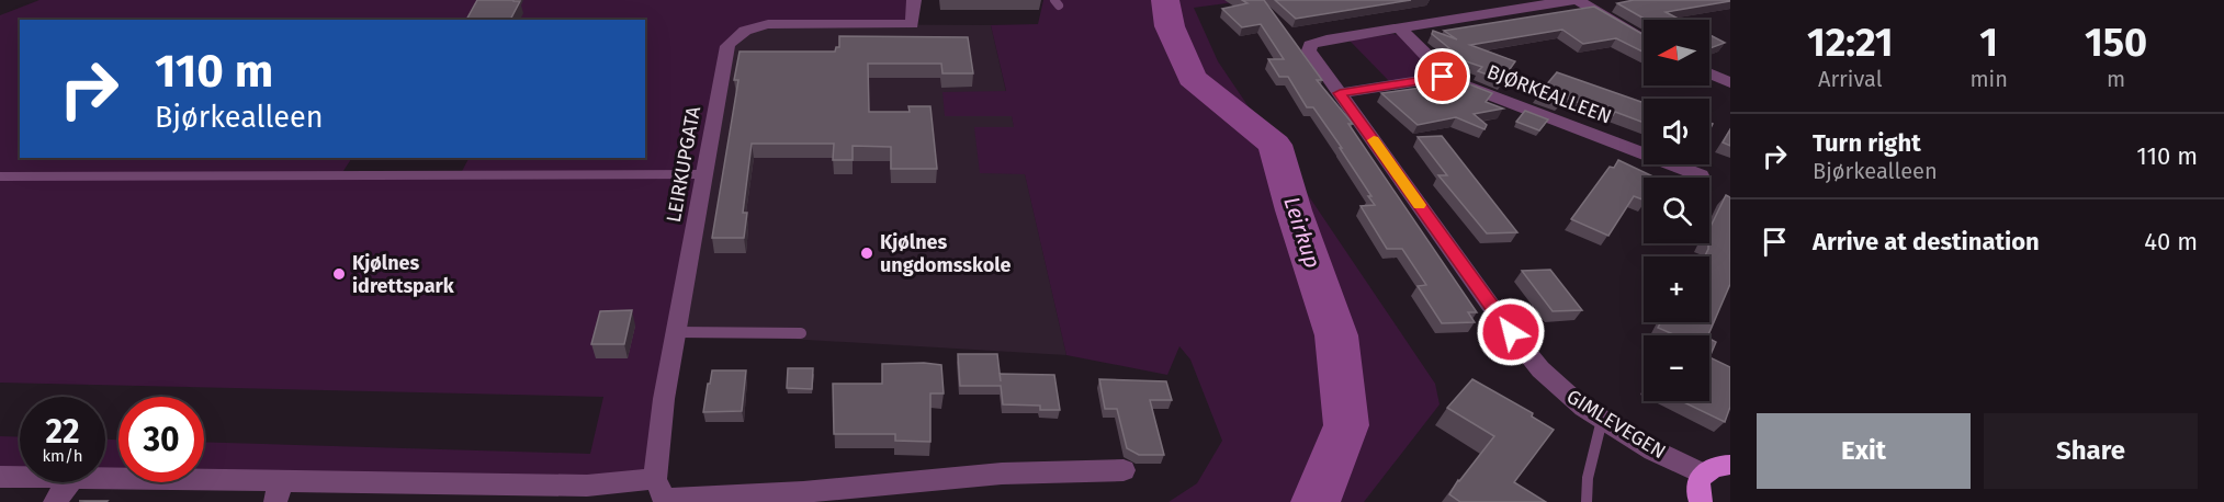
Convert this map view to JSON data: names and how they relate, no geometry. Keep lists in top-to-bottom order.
{
  "streets": {
    "street": ["BJØRKEALLEEN", "LEIRKUPGATA", "GIMLEVEGEN"]
  },
  "water": ["Leirkup"],
  "places": ["Kjølnes ungdomsskole", "Kjølnes idrettspark"],
  "north": "left",
  "page": {
    "eta": [
      "12:21",
      "Arrival",
      "1",
      "min",
      "150",
      "m"
    ],
    "map_buttons": ["+", "−"],
    "turn": ["110 m", "Bjørkealleen"],
    "list": [
      {
        "name": "Turn right",
        "note": "Bjørkealleen",
        "value": "110 m"
      },
      {
        "name": "Arrive at destination",
        "value": "40 m"
      }
    ],
    "speed": "22 km/h",
    "limit": "30",
    "buttons": ["Exit", "Share"]
  }
}
